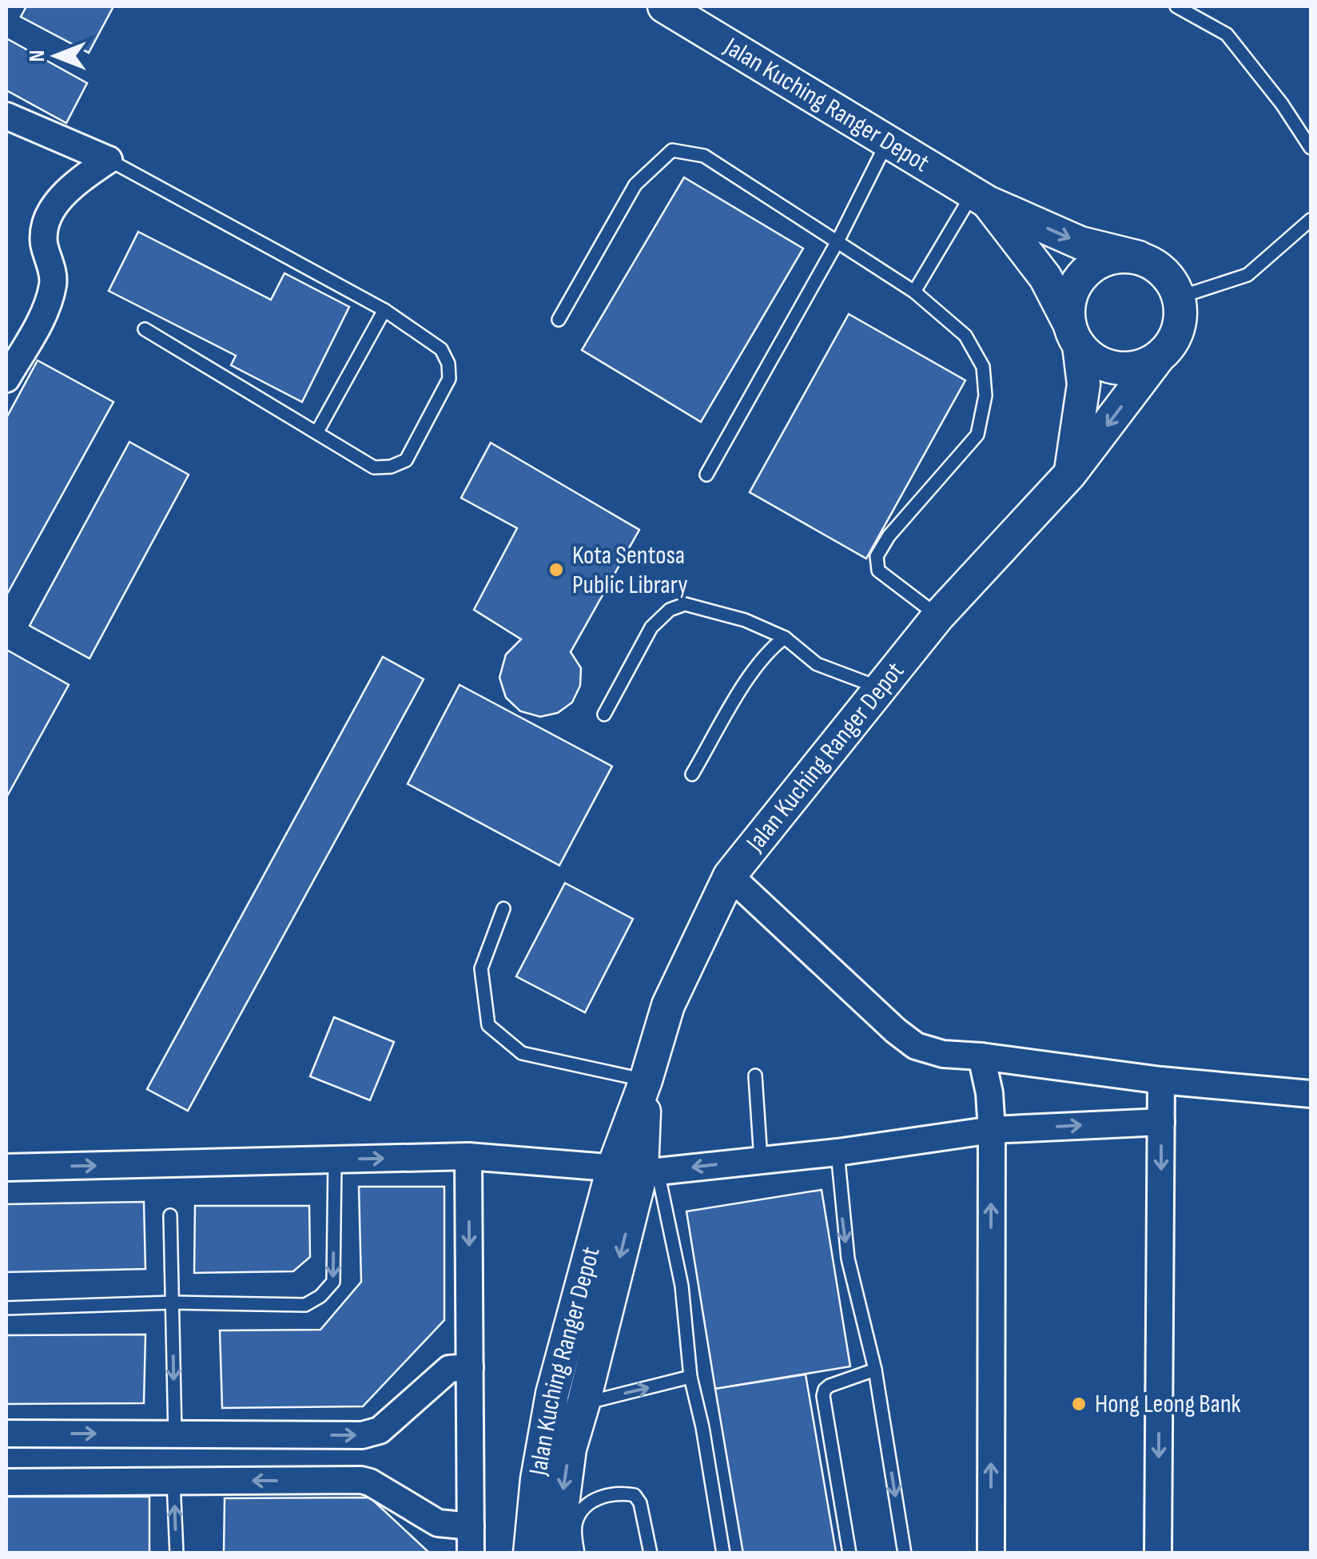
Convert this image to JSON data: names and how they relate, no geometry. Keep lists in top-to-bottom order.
{
  "streets": {
    "street": ["Jalan Kuching Ranger Depot"]
  },
  "places": ["Kota Sentosa Public Library", "Hong Leong Bank"],
  "north": "left"
}
